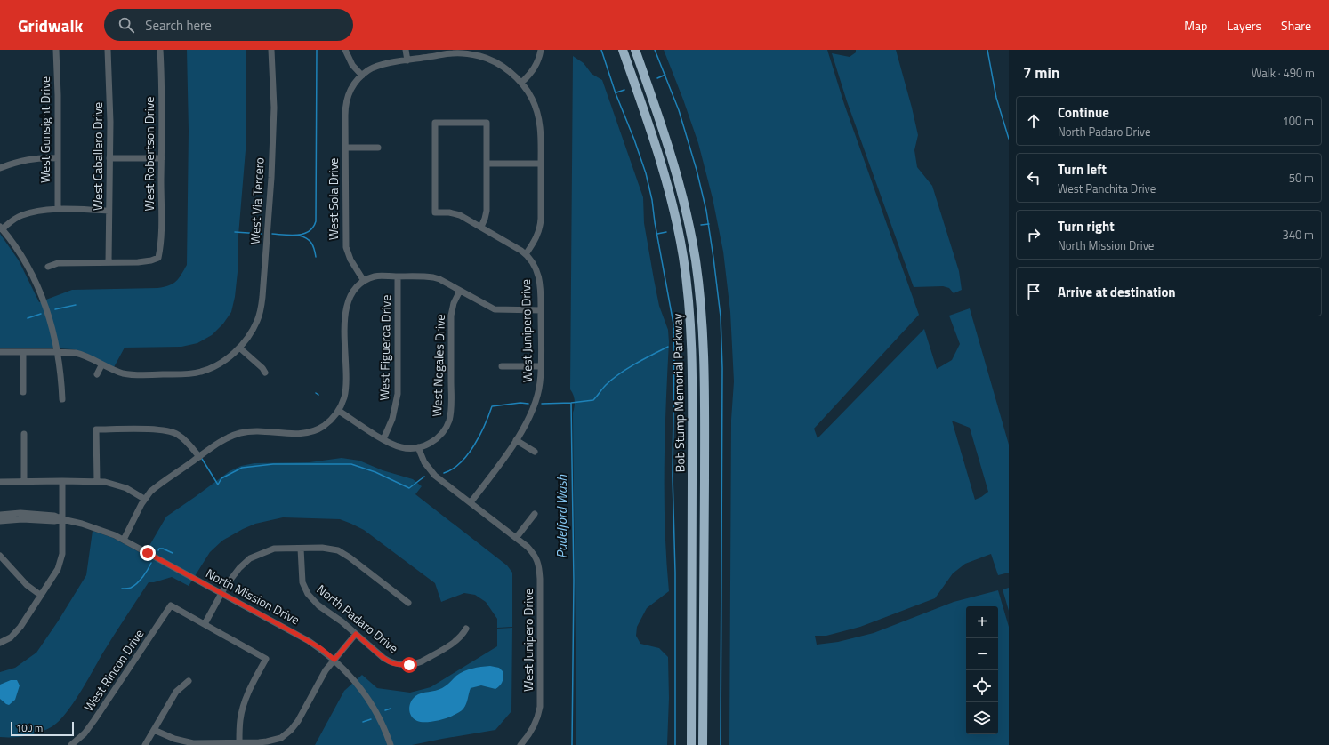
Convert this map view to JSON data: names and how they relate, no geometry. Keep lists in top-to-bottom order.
{
  "streets": {
    "highway": ["Bob Stump Memorial Parkway"],
    "street": [
      "West Gunsight Drive",
      "West Robertson Drive",
      "West Caballero Drive",
      "West Sola Drive",
      "West Via Tercero",
      "West Junipero Drive",
      "West Figueroa Drive",
      "West Nogales Drive",
      "North Mission Drive",
      "North Padaro Drive",
      "West Rincon Drive"
    ]
  },
  "crossings": [
    ["West Robertson Drive", "West Caballero Drive"],
    ["West Junipero Drive", "West Nogales Drive"]
  ],
  "water": ["Padelford Wash"],
  "scale_bar": "100 m",
  "page": {
    "header": "Gridwalk",
    "search": "Search here",
    "nav": ["Map", "Layers", "Share"],
    "heading": ["7 min", "Walk · 490 m"],
    "list": [
      ["Continue", "North Padaro Drive", "100 m"],
      ["Turn left", "West Panchita Drive", "50 m"],
      ["Turn right", "North Mission Drive", "340 m"],
      "Arrive at destination"
    ],
    "map_buttons": ["+", "−"],
    "scale": "100 m"
  }
}
